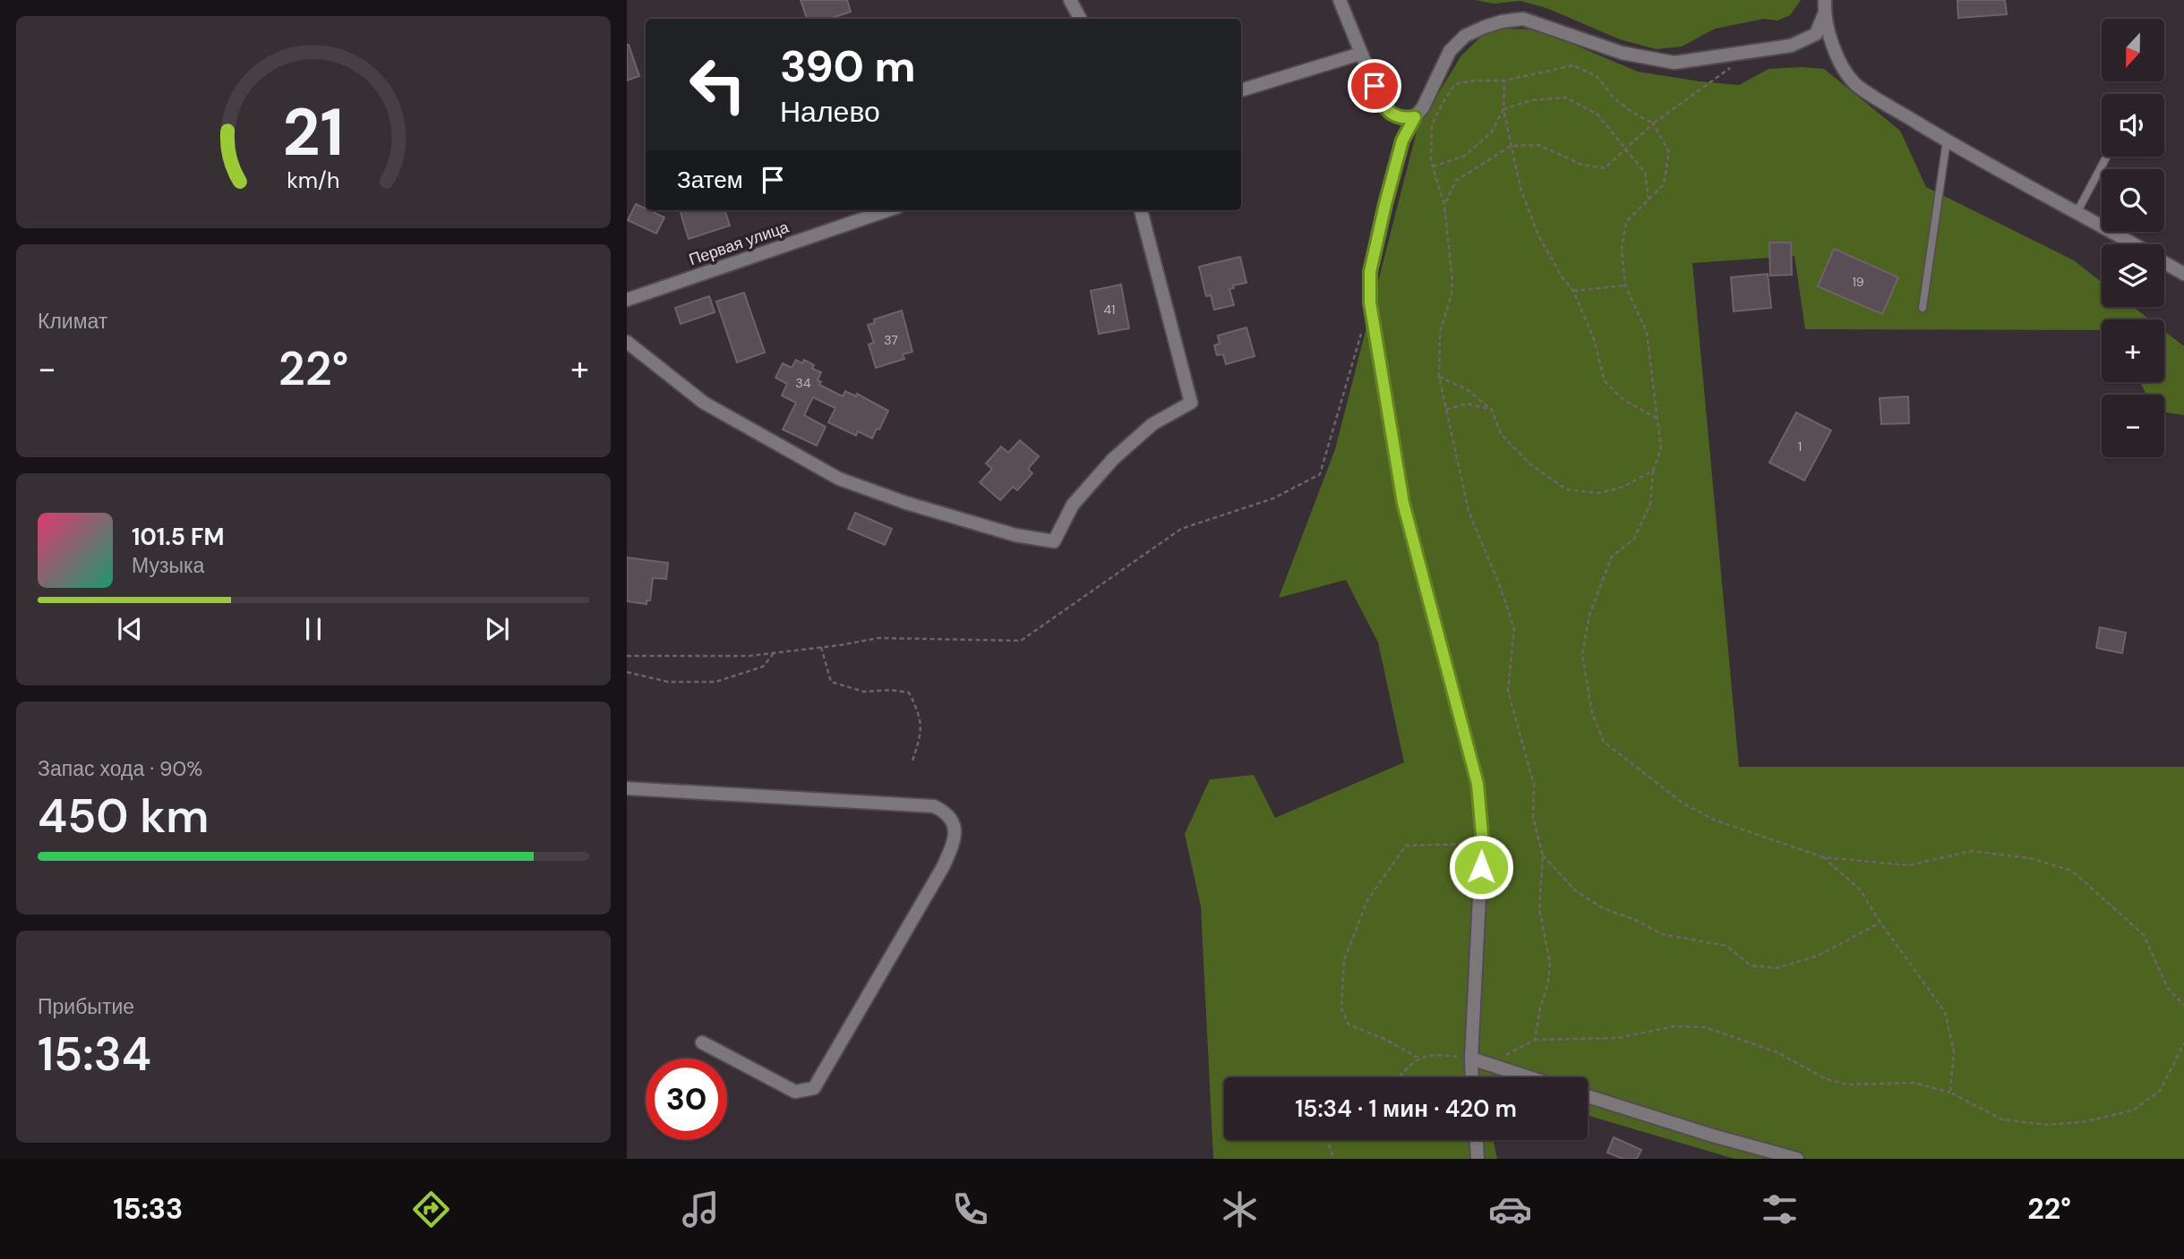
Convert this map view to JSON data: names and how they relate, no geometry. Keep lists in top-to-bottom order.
{
  "streets": {
    "street": ["Первая улица"]
  },
  "house_numbers": [
    "19",
    "41",
    "37",
    "34",
    "1"
  ],
  "north": "bottom",
  "page": {
    "map_buttons": ["+", "−"],
    "turn": ["390 m", "Налево"],
    "then": "Затем",
    "tile": [
      "Климат",
      ["Запас хода · 90%", "450 km"],
      ["Прибытие", "15:34"]
    ],
    "heat": ["−", "22°", "+"],
    "song": ["101.5 FM", "Музыка"],
    "limit": "30",
    "trip": "15:34 · 1 мин · 420 m",
    "tabs": ["15:33", "22°"],
    "gauge": ["21", "km/h"]
  }
}
